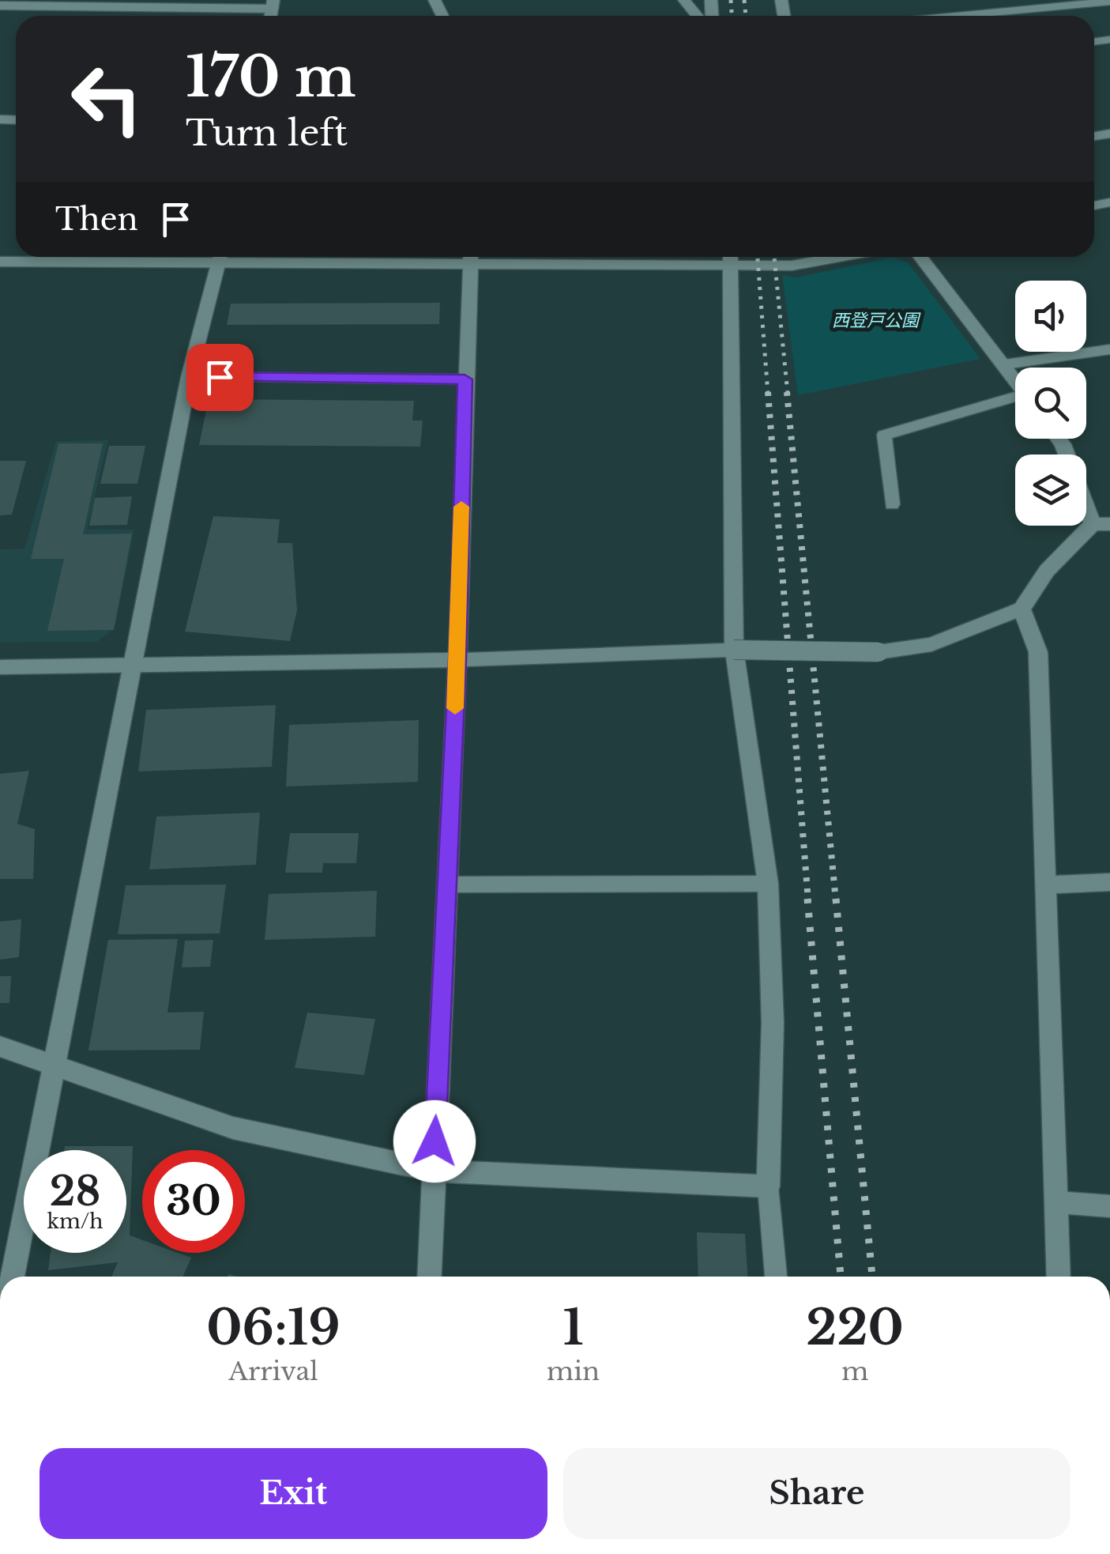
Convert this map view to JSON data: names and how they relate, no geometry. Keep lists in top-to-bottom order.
{
  "parks": ["西登戸公園"],
  "page": {
    "turn": ["170 m", "Turn left"],
    "then": "Then",
    "speed": "28 km/h",
    "limit": "30",
    "eta": [
      "06:19",
      "Arrival",
      "1",
      "min",
      "220",
      "m"
    ],
    "buttons": ["Exit", "Share"]
  }
}
